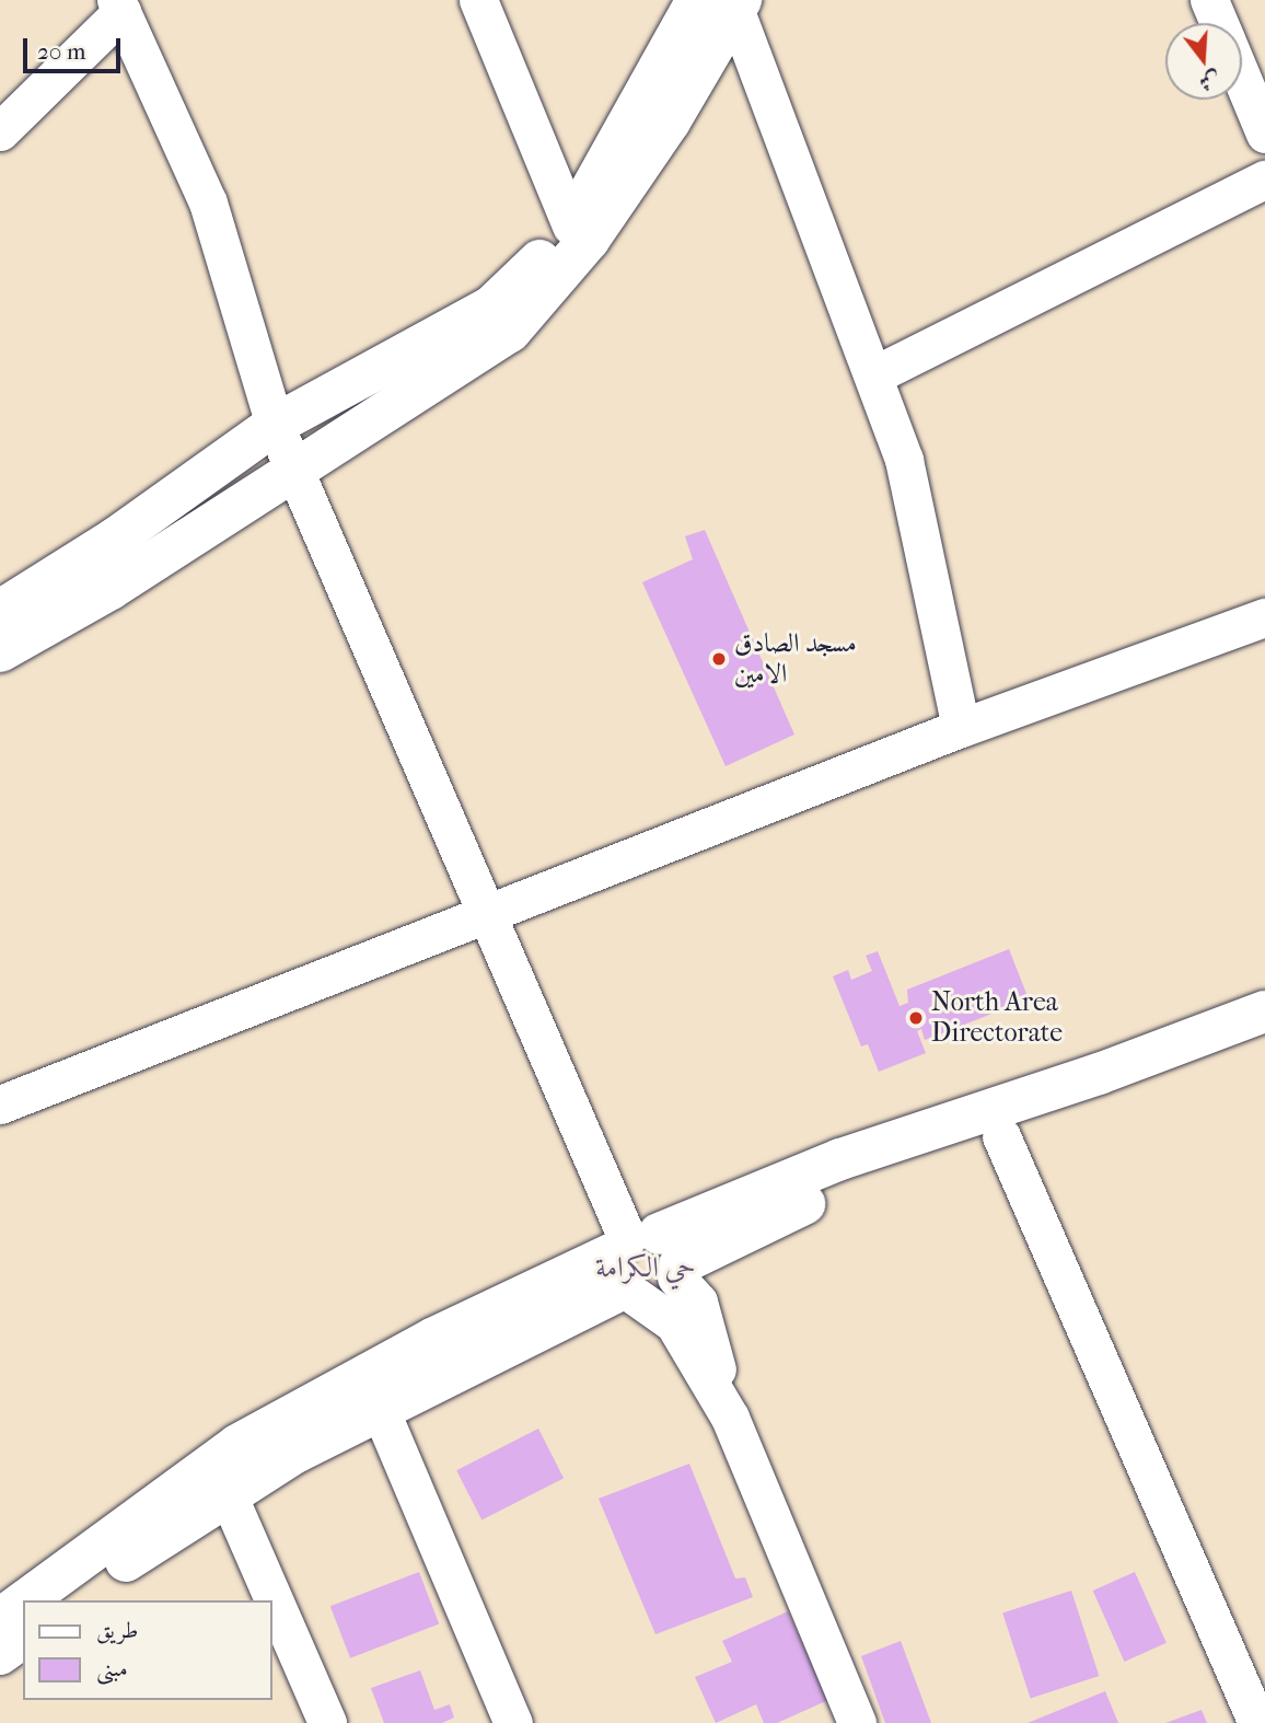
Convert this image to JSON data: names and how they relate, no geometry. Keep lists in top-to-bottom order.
{
  "districts": ["حي الكرامة"],
  "places": ["مسجد الصادق الامين", "North Area Directorate"],
  "legend": ["طريق", "مبنى"],
  "scale_bar": "20 m",
  "north": "bottom"
}
